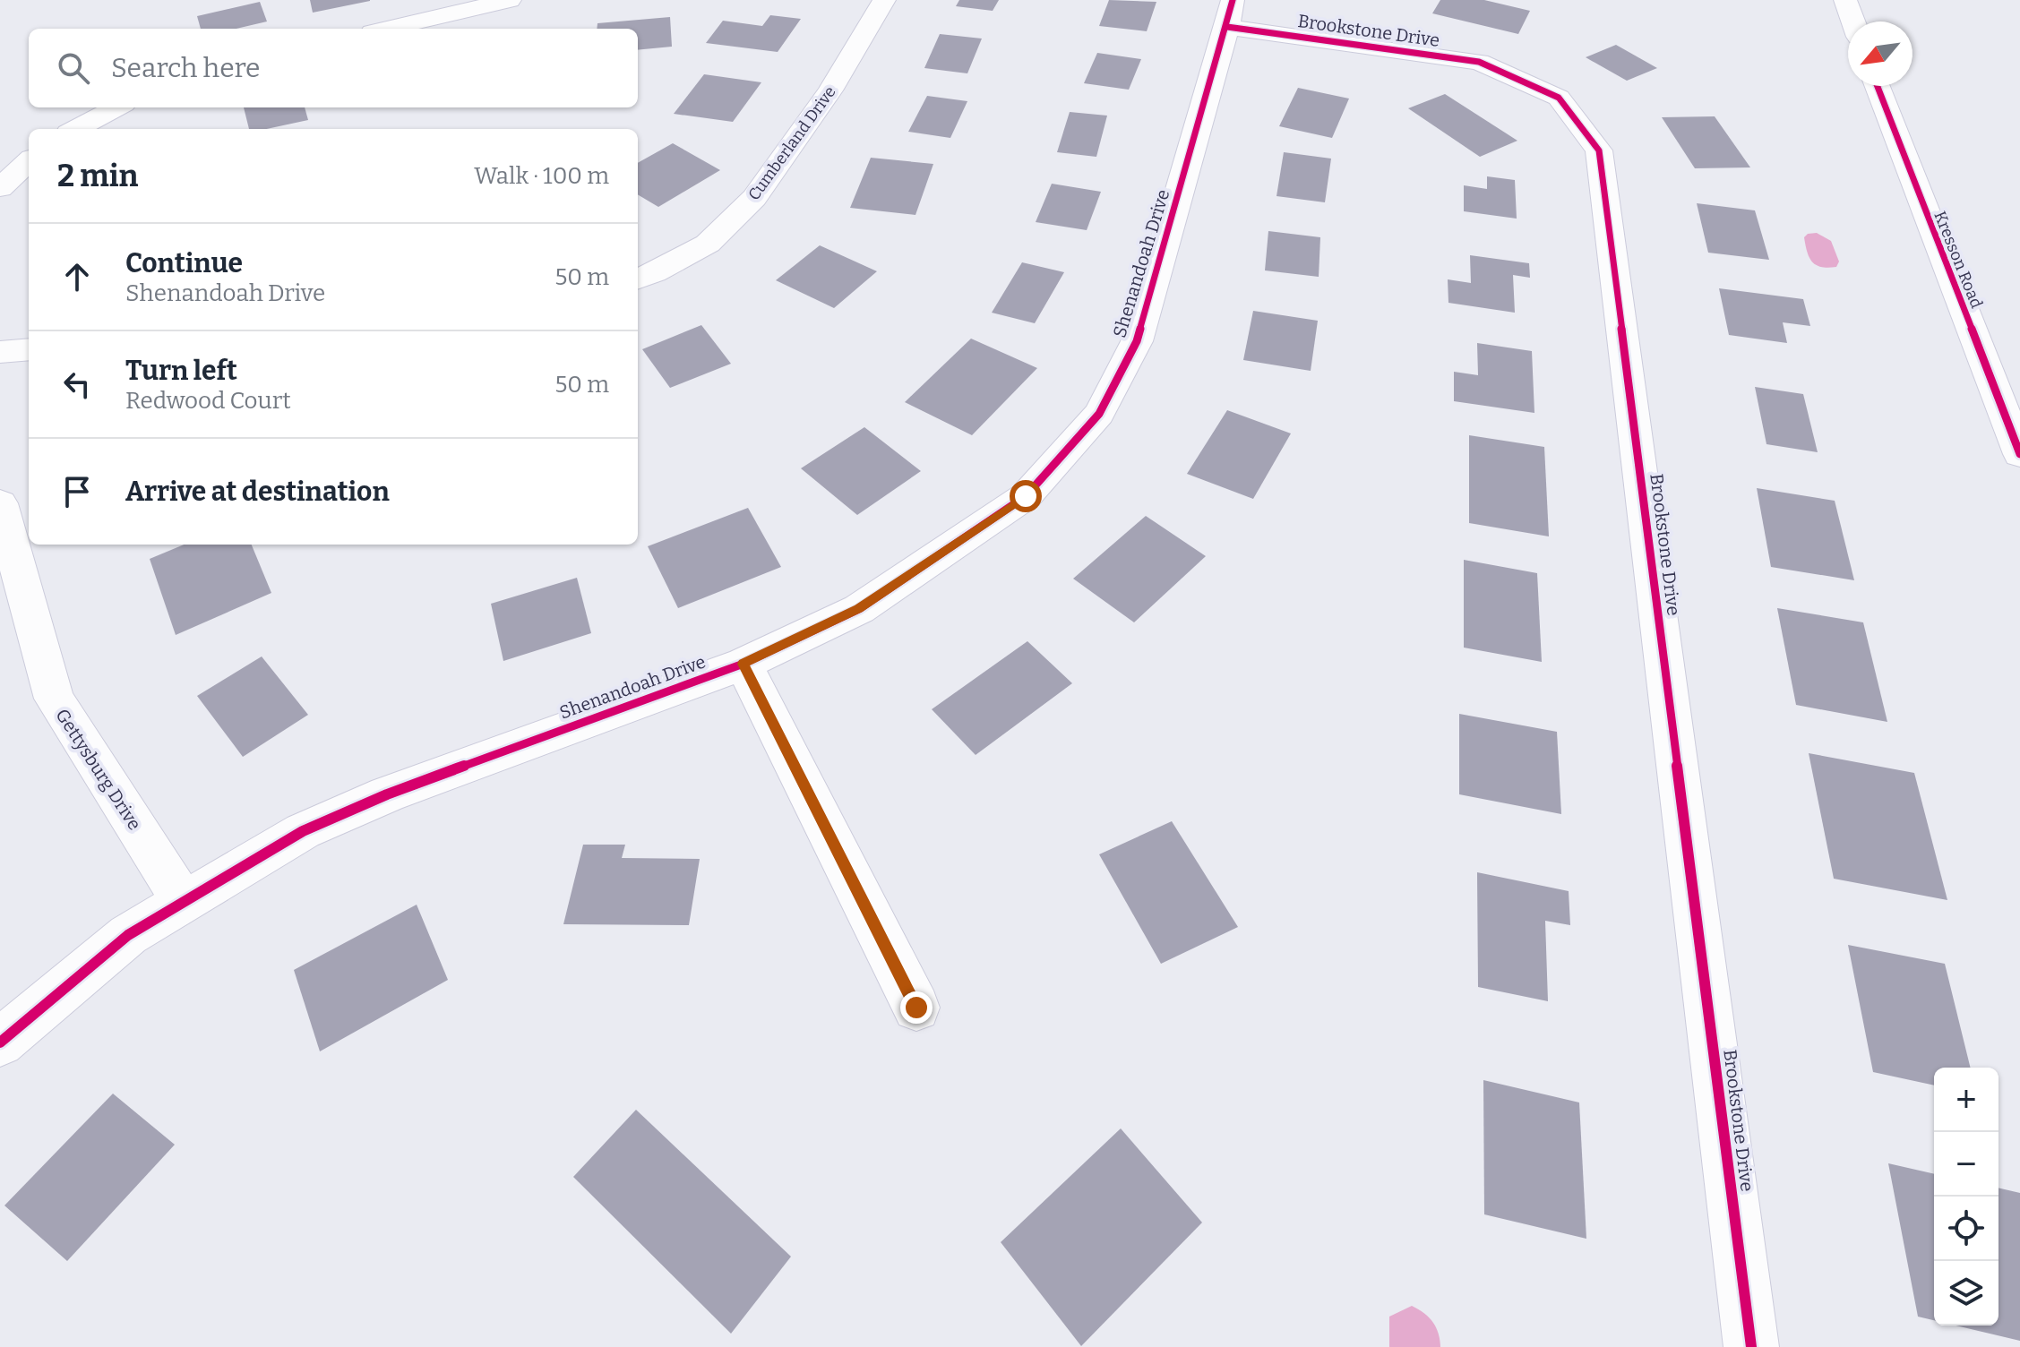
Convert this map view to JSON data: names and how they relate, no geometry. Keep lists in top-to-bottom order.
{
  "streets": {
    "street": [
      "Brookstone Drive",
      "Cumberland Drive",
      "Kresson Road",
      "Shenandoah Drive",
      "Gettysburg Drive"
    ]
  },
  "crossings": [
    ["Brookstone Drive", "Shenandoah Drive"],
    ["Shenandoah Drive", "Gettysburg Drive"]
  ],
  "north": "bottom left",
  "page": {
    "search": "Search here",
    "heading": ["2 min", "Walk · 100 m"],
    "list": [
      ["Continue", "Shenandoah Drive", "50 m"],
      ["Turn left", "Redwood Court", "50 m"],
      "Arrive at destination"
    ],
    "map_buttons": ["+", "−"]
  }
}
